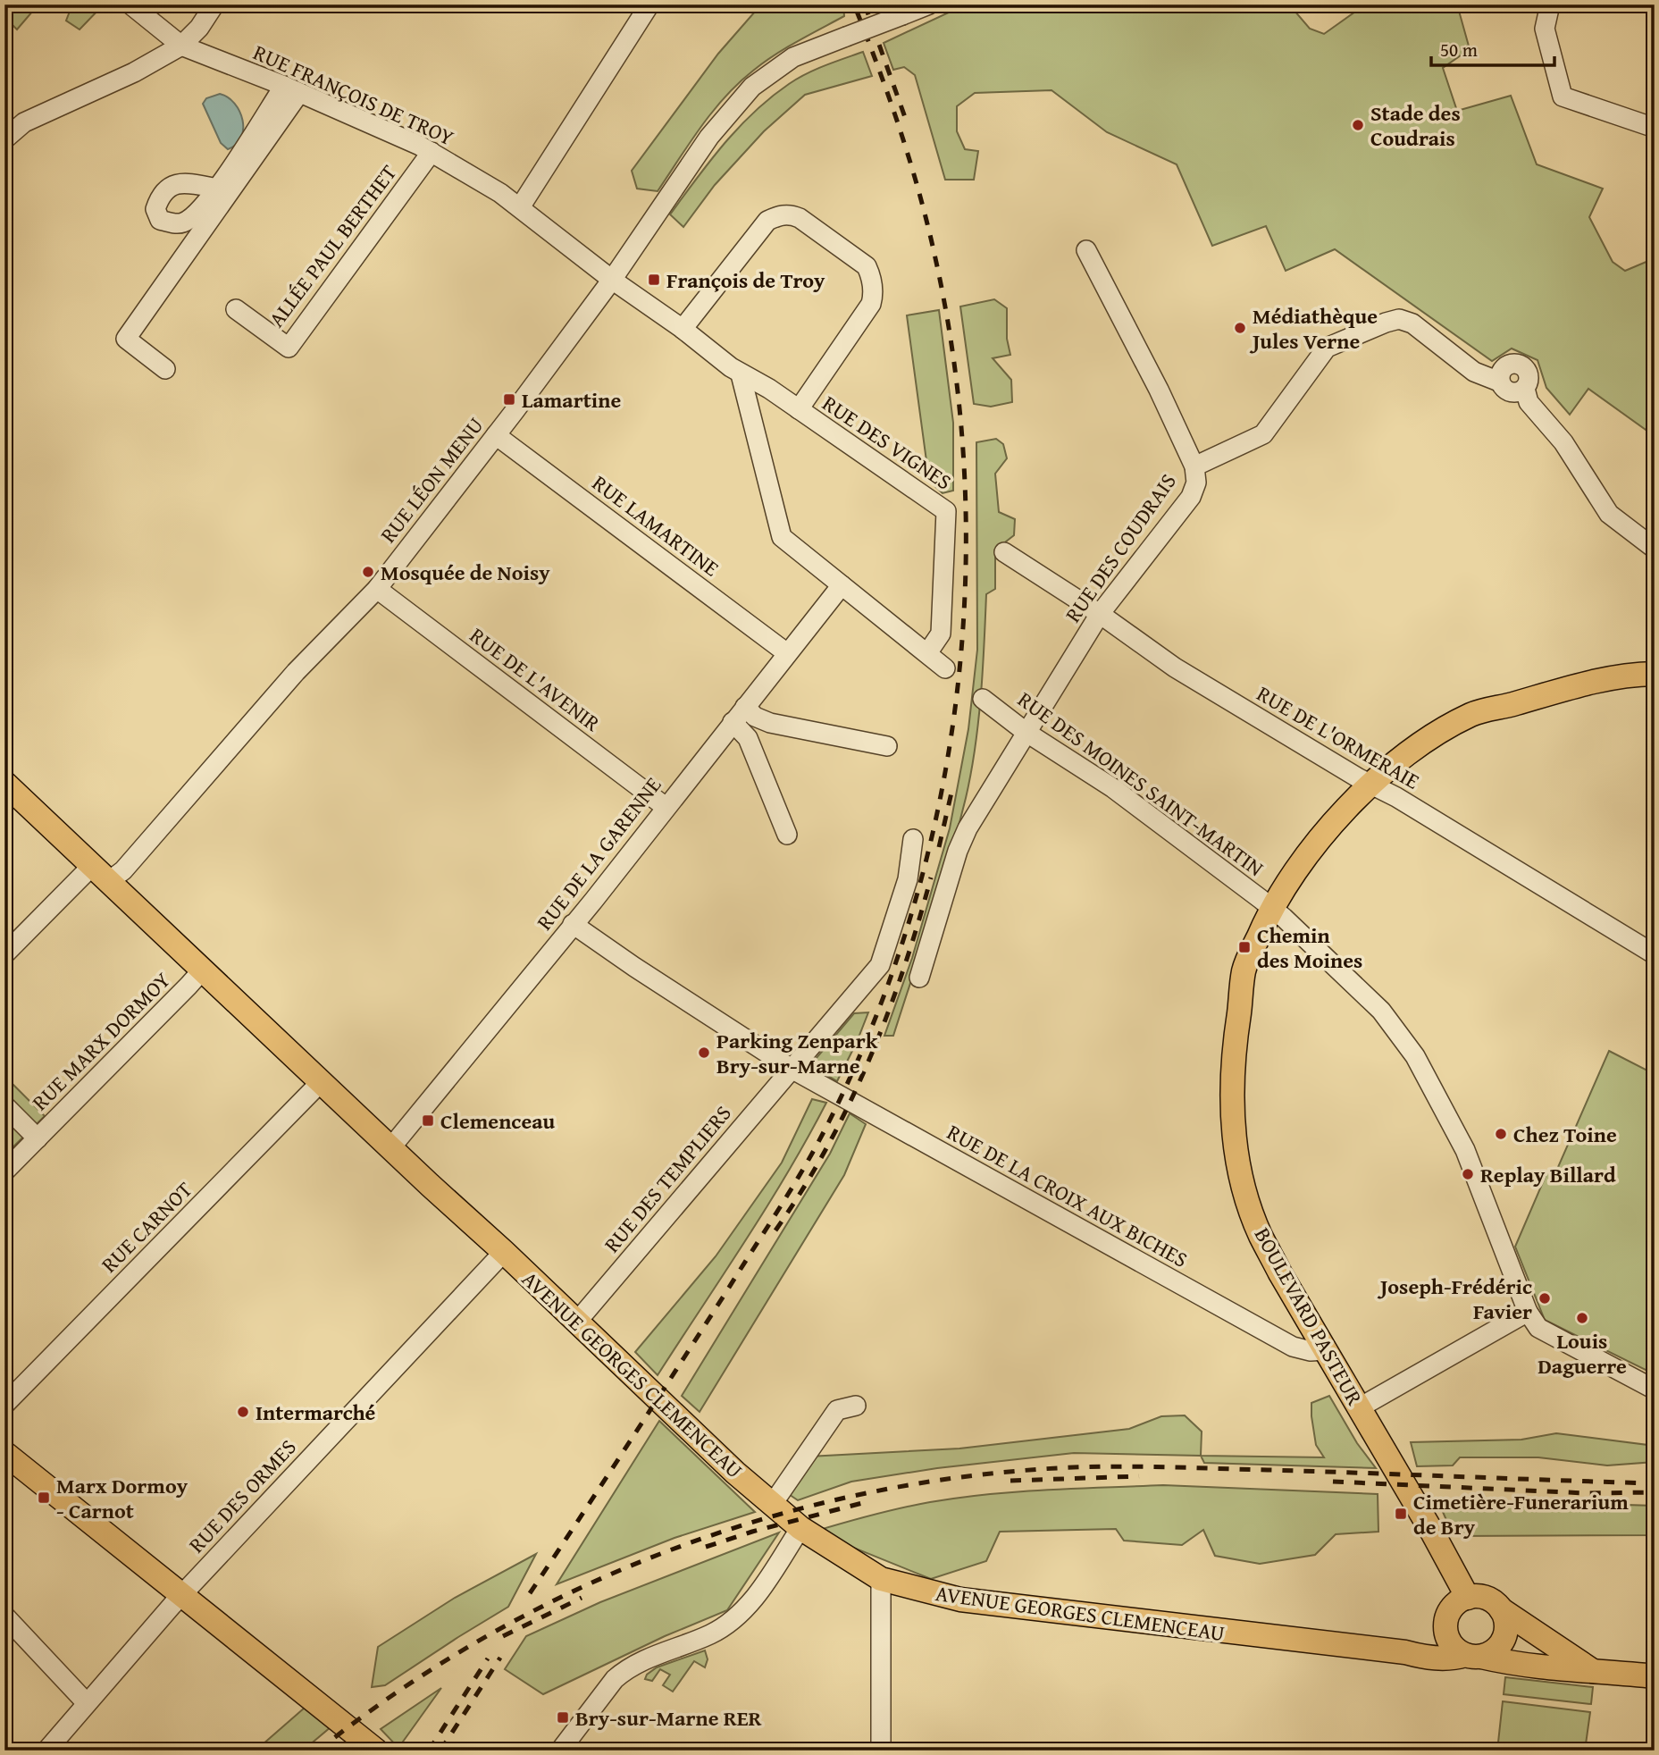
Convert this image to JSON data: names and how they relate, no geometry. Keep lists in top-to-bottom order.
{
  "streets": {
    "main road": ["BOULEVARD PASTEUR", "AVENUE GEORGES CLEMENCEAU"],
    "street": [
      "RUE FRANÇOIS DE TROY",
      "ALLÉE PAUL BERTHET",
      "RUE DES VIGNES",
      "RUE LÉON MENU",
      "RUE LAMARTINE",
      "RUE DES COUDRAIS",
      "RUE DE L'AVENIR",
      "RUE DE L'ORMERAIE",
      "RUE DES MOINES SAINT-MARTIN",
      "RUE DE LA GARENNE",
      "RUE MARX DORMOY",
      "RUE DES TEMPLIERS",
      "RUE DE LA CROIX AUX BICHES",
      "RUE CARNOT",
      "RUE DES ORMES"
    ]
  },
  "crossings": [
    ["RUE FRANÇOIS DE TROY", "ALLÉE PAUL BERTHET"],
    ["RUE FRANÇOIS DE TROY", "RUE DES VIGNES"],
    ["RUE FRANÇOIS DE TROY", "RUE LÉON MENU"],
    ["RUE LÉON MENU", "RUE LAMARTINE"],
    ["RUE LÉON MENU", "RUE DE L'AVENIR"],
    ["RUE LÉON MENU", "AVENUE GEORGES CLEMENCEAU"],
    ["RUE LAMARTINE", "RUE DE LA GARENNE"],
    ["RUE DES COUDRAIS", "RUE DE L'ORMERAIE"],
    ["RUE DES COUDRAIS", "RUE DES MOINES SAINT-MARTIN"],
    ["RUE DE L'AVENIR", "RUE DE LA GARENNE"],
    ["RUE DE L'ORMERAIE", "BOULEVARD PASTEUR"],
    ["RUE DES MOINES SAINT-MARTIN", "BOULEVARD PASTEUR"],
    ["RUE DE LA GARENNE", "RUE DE LA CROIX AUX BICHES"],
    ["RUE DE LA GARENNE", "AVENUE GEORGES CLEMENCEAU"],
    ["RUE MARX DORMOY", "AVENUE GEORGES CLEMENCEAU"],
    ["RUE DES TEMPLIERS", "RUE DE LA CROIX AUX BICHES"],
    ["RUE DES TEMPLIERS", "AVENUE GEORGES CLEMENCEAU"],
    ["RUE DE LA CROIX AUX BICHES", "BOULEVARD PASTEUR"],
    ["RUE CARNOT", "AVENUE GEORGES CLEMENCEAU"],
    ["BOULEVARD PASTEUR", "AVENUE GEORGES CLEMENCEAU"],
    ["AVENUE GEORGES CLEMENCEAU", "RUE DES ORMES"]
  ],
  "places": {
    "other": [
      "Stade des Coudrais",
      "Médiathèque Jules Verne",
      "Mosquée de Noisy",
      "Parking Zenpark Bry-sur-Marne",
      "Chez Toine",
      "Replay Billard",
      "Joseph-Frédéric Favier",
      "Louis Daguerre",
      "Intermarché"
    ],
    "transit": [
      "François de Troy",
      "Lamartine",
      "Chemin des Moines",
      "Clemenceau",
      "Marx Dormoy - Carnot",
      "Cimetière-Funerarium de Bry",
      "Bry-sur-Marne RER"
    ]
  },
  "scale_bar": "50 m"
}
